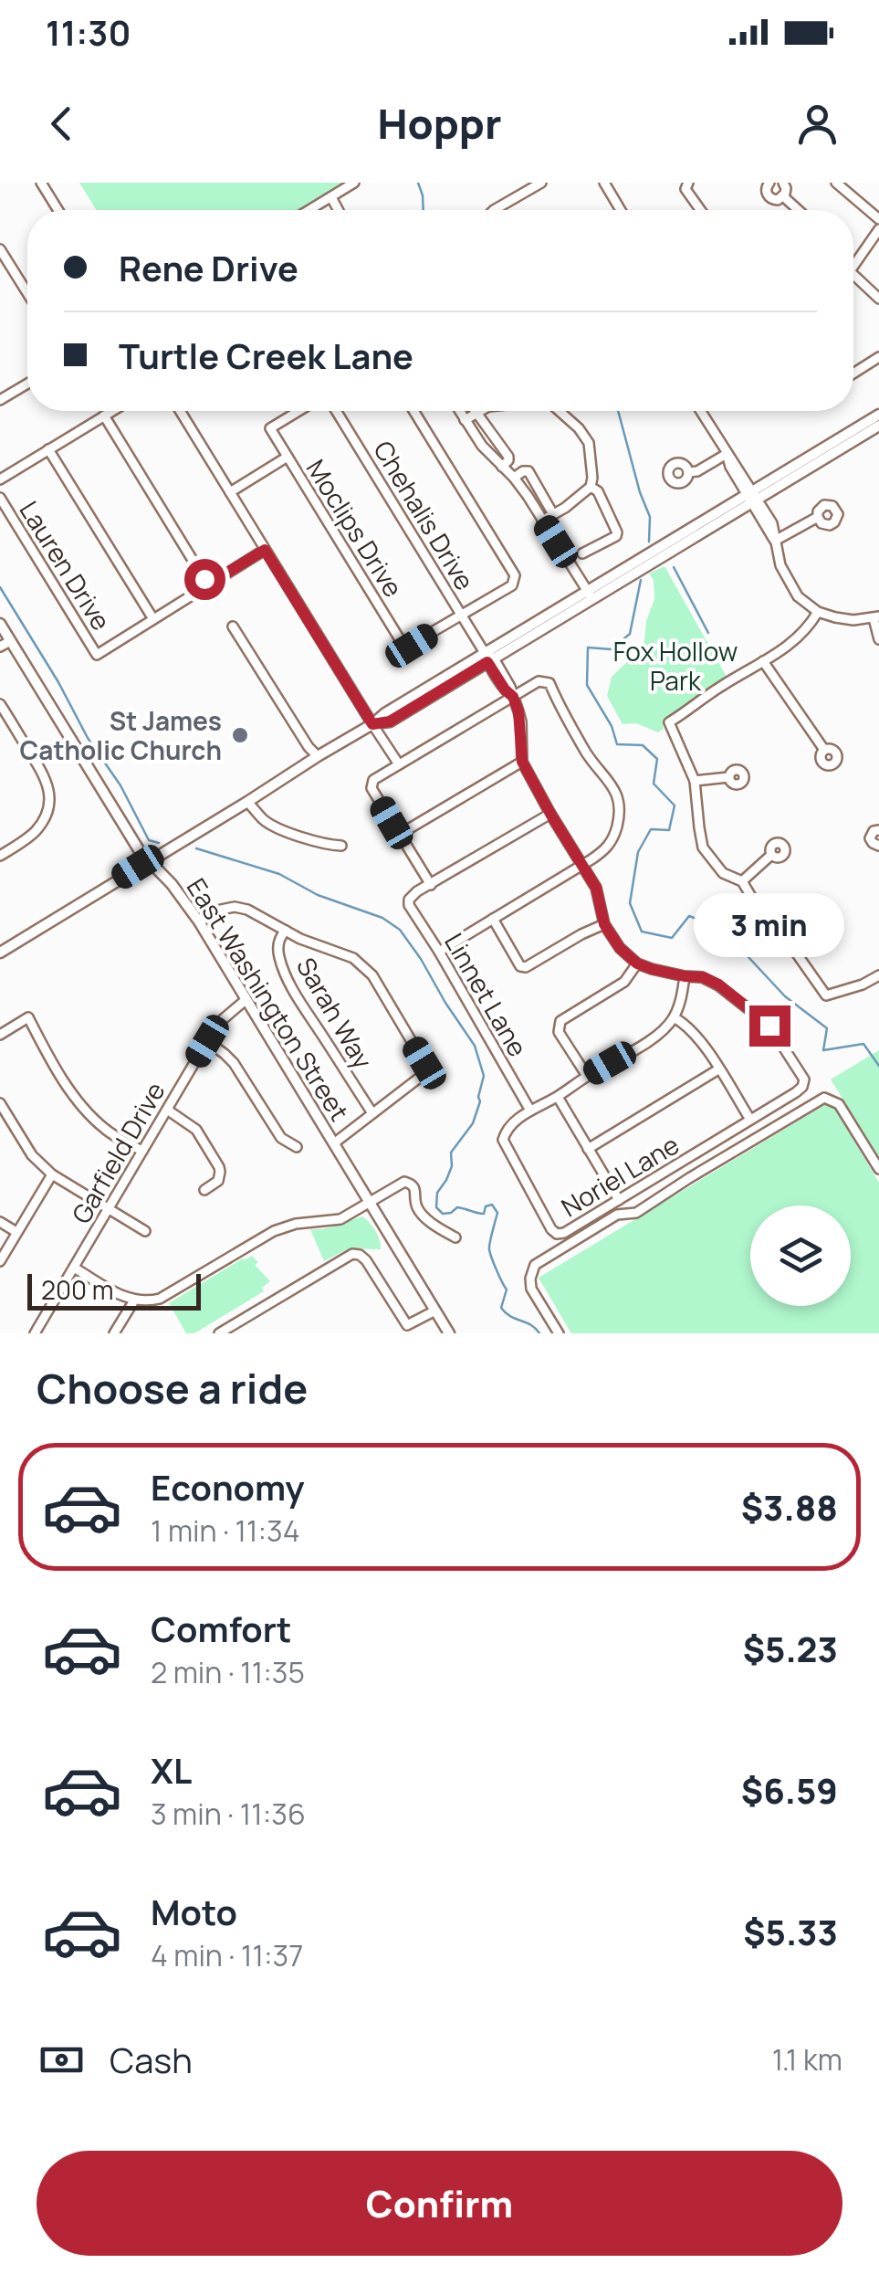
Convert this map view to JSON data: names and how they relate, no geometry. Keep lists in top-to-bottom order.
{
  "streets": {
    "main road": ["East Washington Street"],
    "street": [
      "Chehalis Drive",
      "Moclips Drive",
      "Lauren Drive",
      "Linnet Lane",
      "Sarah Way",
      "Garfield Drive",
      "Noriel Lane"
    ]
  },
  "crossings": [
    ["Chehalis Drive", "Moclips Drive"],
    ["Linnet Lane", "Noriel Lane"],
    ["East Washington Street", "Garfield Drive"]
  ],
  "parks": ["Fox Hollow Park"],
  "places": ["St James Catholic Church"],
  "scale_bar": "200 m",
  "page": {
    "status": "11:30",
    "header": "Hoppr",
    "banner": ["Rene Drive", "Turtle Creek Lane"],
    "bubble": "3 min",
    "scale": "200 m",
    "heading": "Choose a ride",
    "list": [
      {
        "name": "Economy",
        "note": "1 min · 11:34",
        "value": "$3.88"
      },
      {
        "name": "Comfort",
        "note": "2 min · 11:35",
        "value": "$5.23"
      },
      {
        "name": "XL",
        "note": "3 min · 11:36",
        "value": "$6.59"
      },
      {
        "name": "Moto",
        "note": "4 min · 11:37",
        "value": "$5.33"
      }
    ],
    "pay": ["Cash", "1.1 km"],
    "buttons": "Confirm"
  }
}
